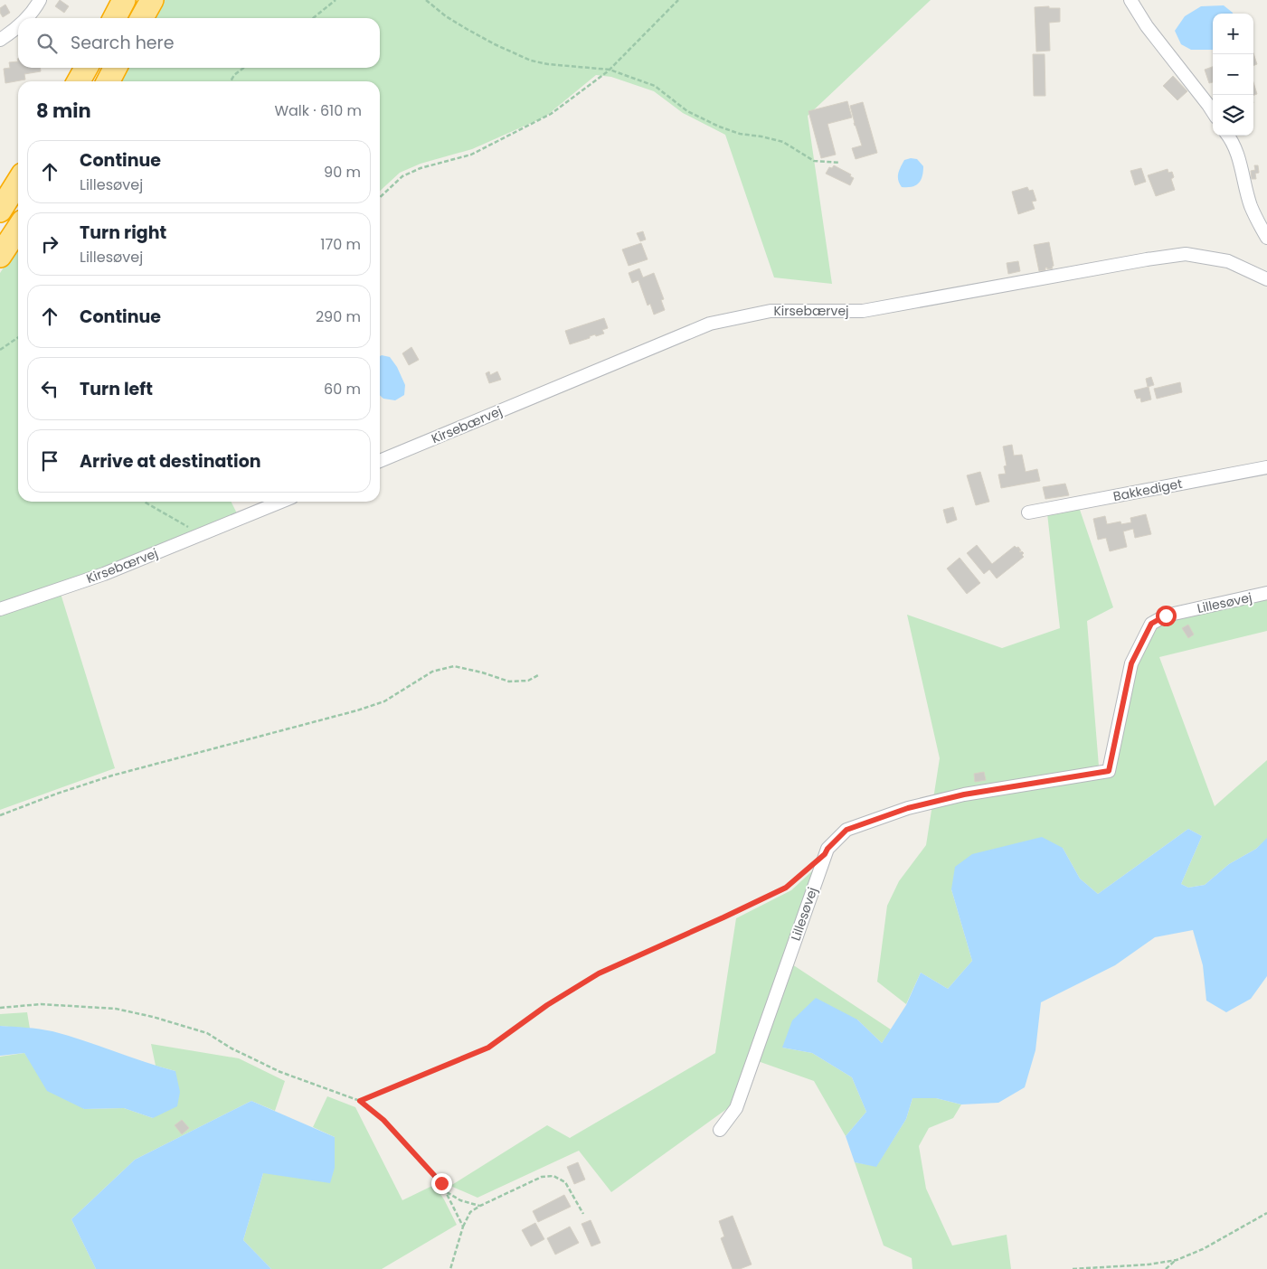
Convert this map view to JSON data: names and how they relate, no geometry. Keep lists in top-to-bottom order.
{
  "streets": {
    "street": ["Kirsebærvej", "Bakkediget", "Lillesøvej"]
  },
  "page": {
    "map_buttons": ["+", "−"],
    "search": "Search here",
    "heading": ["8 min", "Walk · 610 m"],
    "list": [
      ["Continue", "Lillesøvej", "90 m"],
      ["Turn right", "Lillesøvej", "170 m"],
      ["Continue", "290 m"],
      ["Turn left", "60 m"],
      "Arrive at destination"
    ]
  }
}
